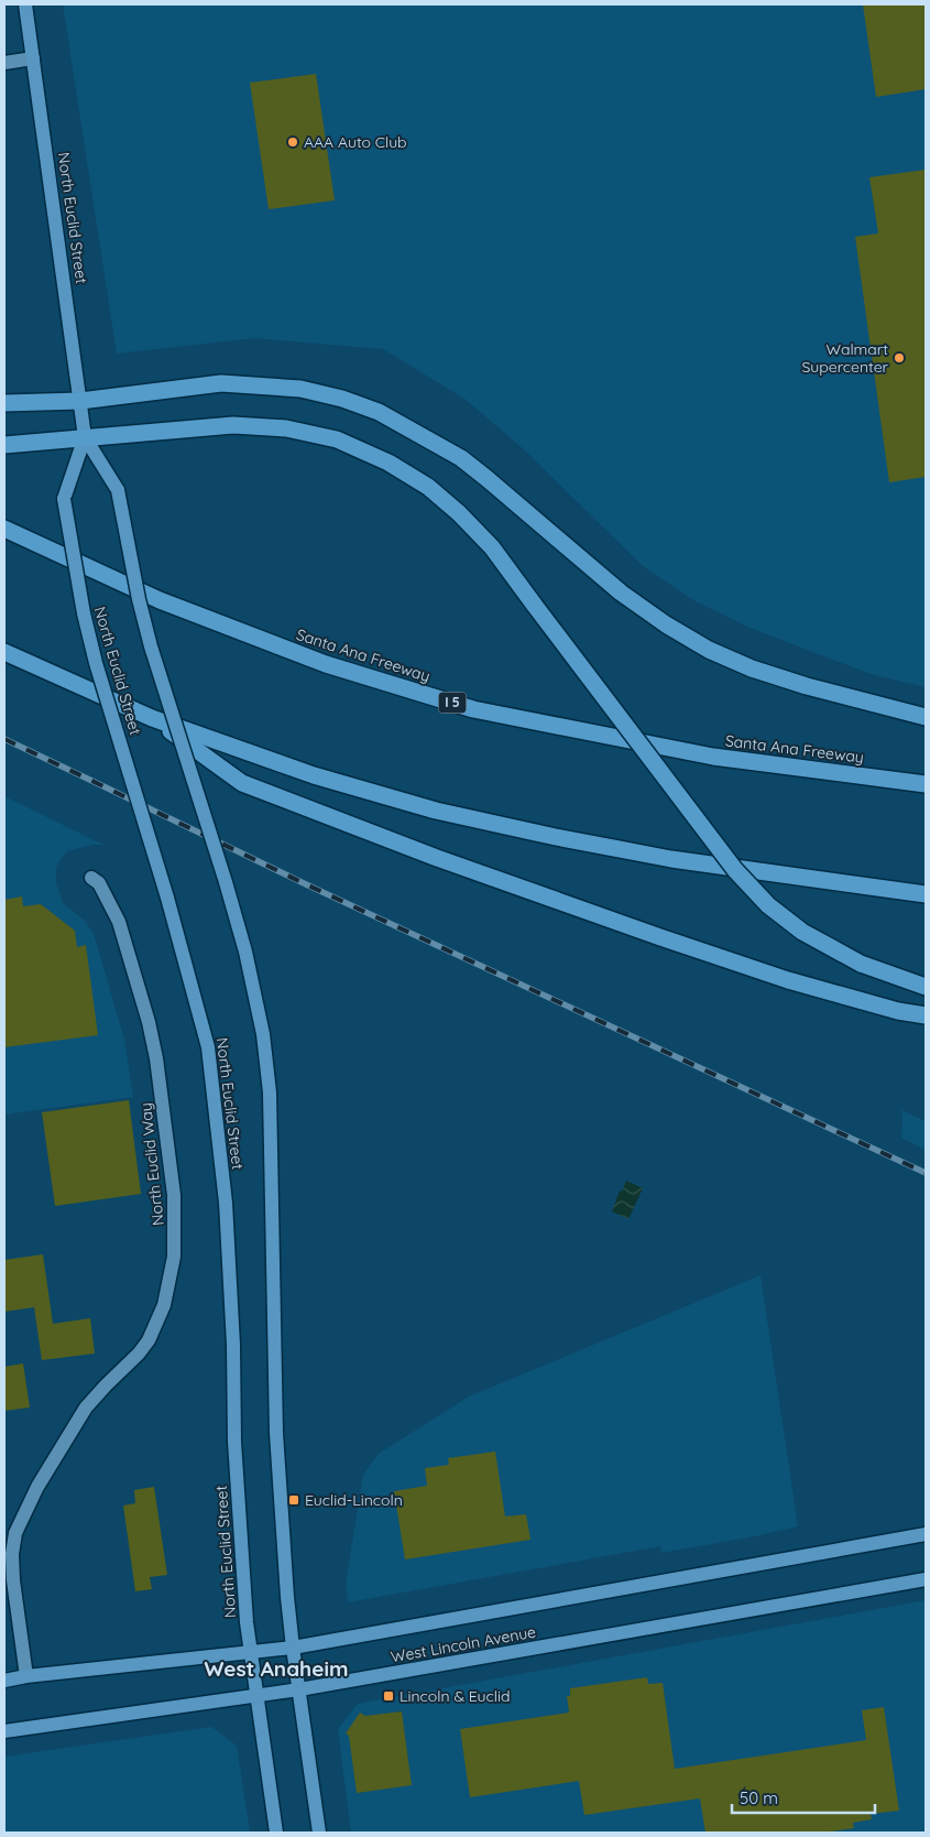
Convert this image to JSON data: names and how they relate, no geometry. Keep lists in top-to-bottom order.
{
  "streets": {
    "highway": ["Santa Ana Freeway", "I 5"],
    "main road": ["North Euclid Street", "West Lincoln Avenue"],
    "street": ["North Euclid Way"]
  },
  "crossings": [
    ["North Euclid Street", "West Lincoln Avenue"],
    ["North Euclid Way", "West Lincoln Avenue"]
  ],
  "districts": ["West Anaheim"],
  "places": {
    "other": ["AAA Auto Club", "Walmart Supercenter"],
    "transit": ["Euclid-Lincoln", "Lincoln & Euclid"]
  },
  "scale_bar": "50 m"
}
